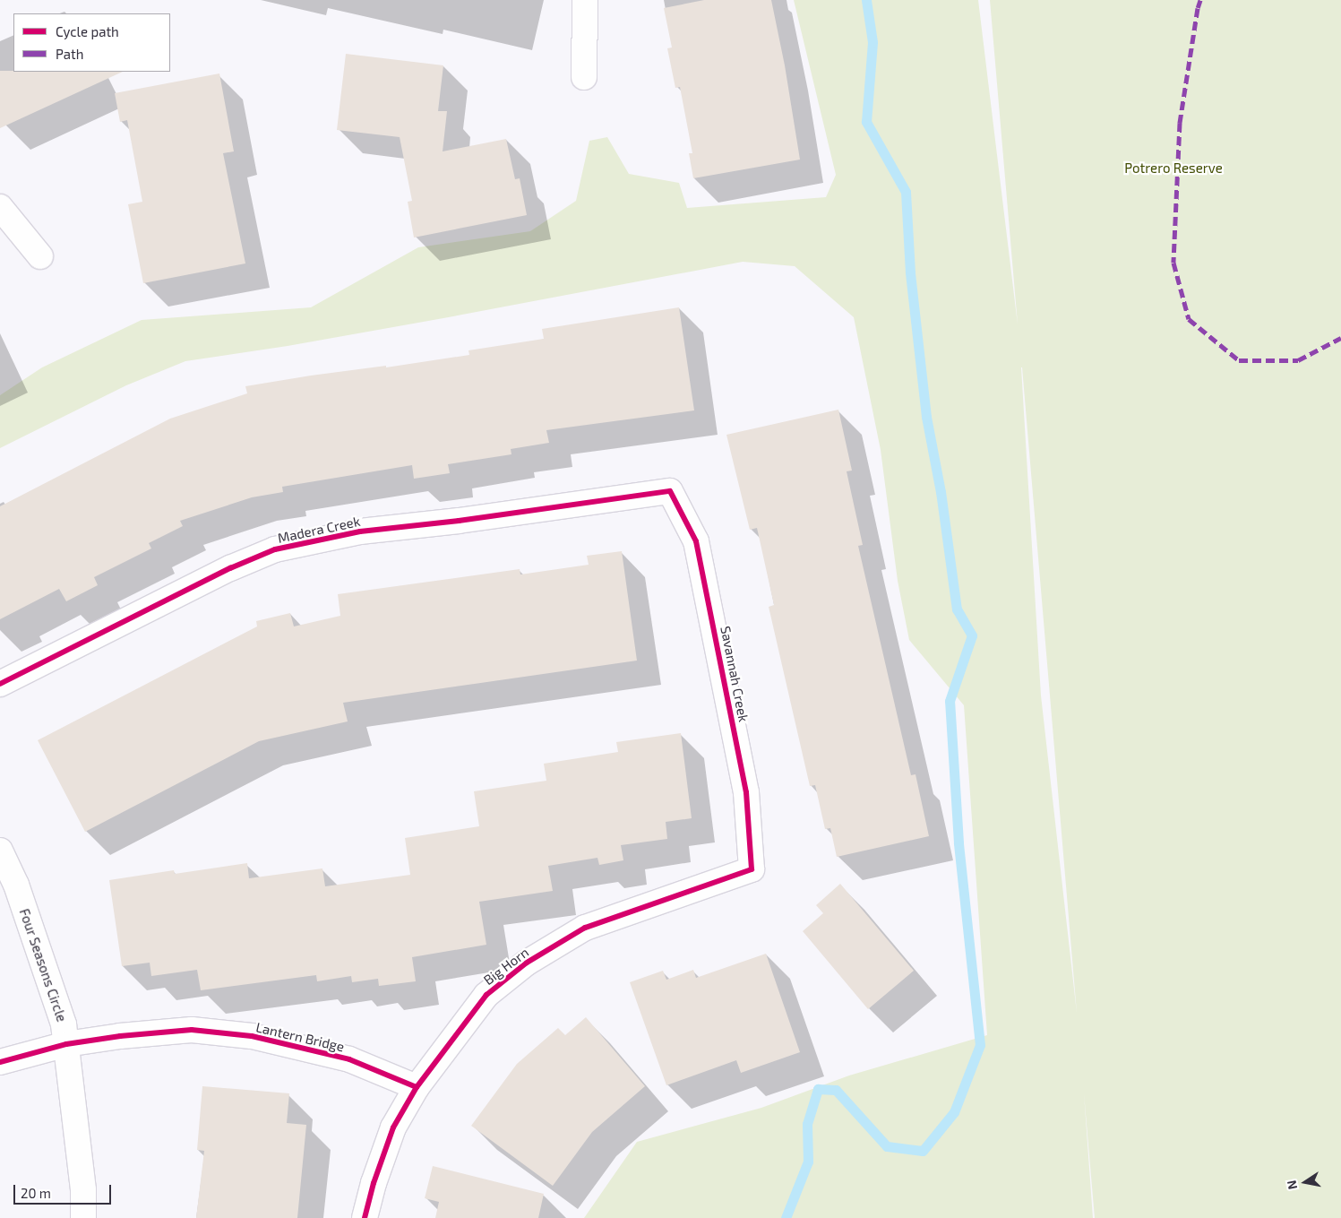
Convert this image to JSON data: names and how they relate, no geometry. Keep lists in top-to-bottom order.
{
  "streets": {
    "street": [
      "Madera Creek",
      "Savannah Creek",
      "Four Seasons Circle",
      "Big Horn",
      "Lantern Bridge"
    ]
  },
  "crossings": [
    ["Madera Creek", "Savannah Creek"],
    ["Savannah Creek", "Big Horn"],
    ["Four Seasons Circle", "Lantern Bridge"],
    ["Big Horn", "Lantern Bridge"]
  ],
  "parks": ["Potrero Reserve"],
  "legend": ["Cycle path", "Path"],
  "scale_bar": "20 m",
  "north": "left"
}
